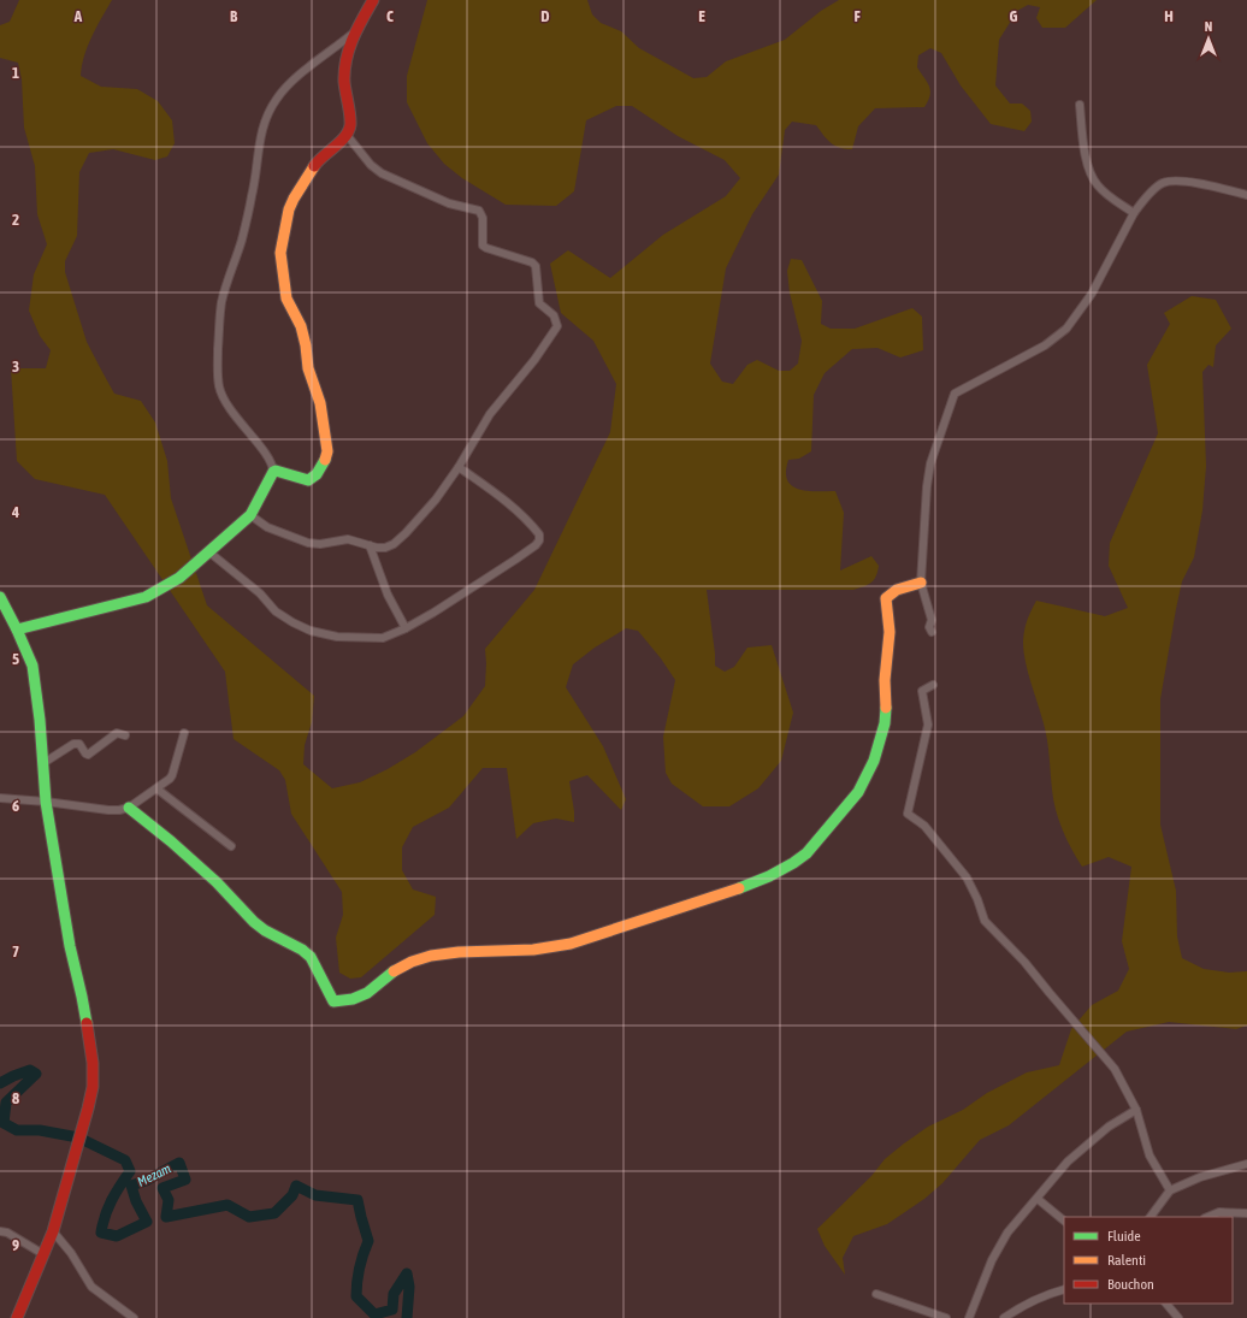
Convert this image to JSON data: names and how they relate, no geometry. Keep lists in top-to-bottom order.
{
  "water": ["Mezam"],
  "legend": ["Fluide", "Ralenti", "Bouchon"],
  "north": "top",
  "grid": {
    "columns": [
      "A",
      "B",
      "C",
      "D",
      "E",
      "F",
      "G",
      "H"
    ],
    "rows": [
      "1",
      "2",
      "3",
      "4",
      "5",
      "6",
      "7",
      "8",
      "9"
    ]
  }
}
